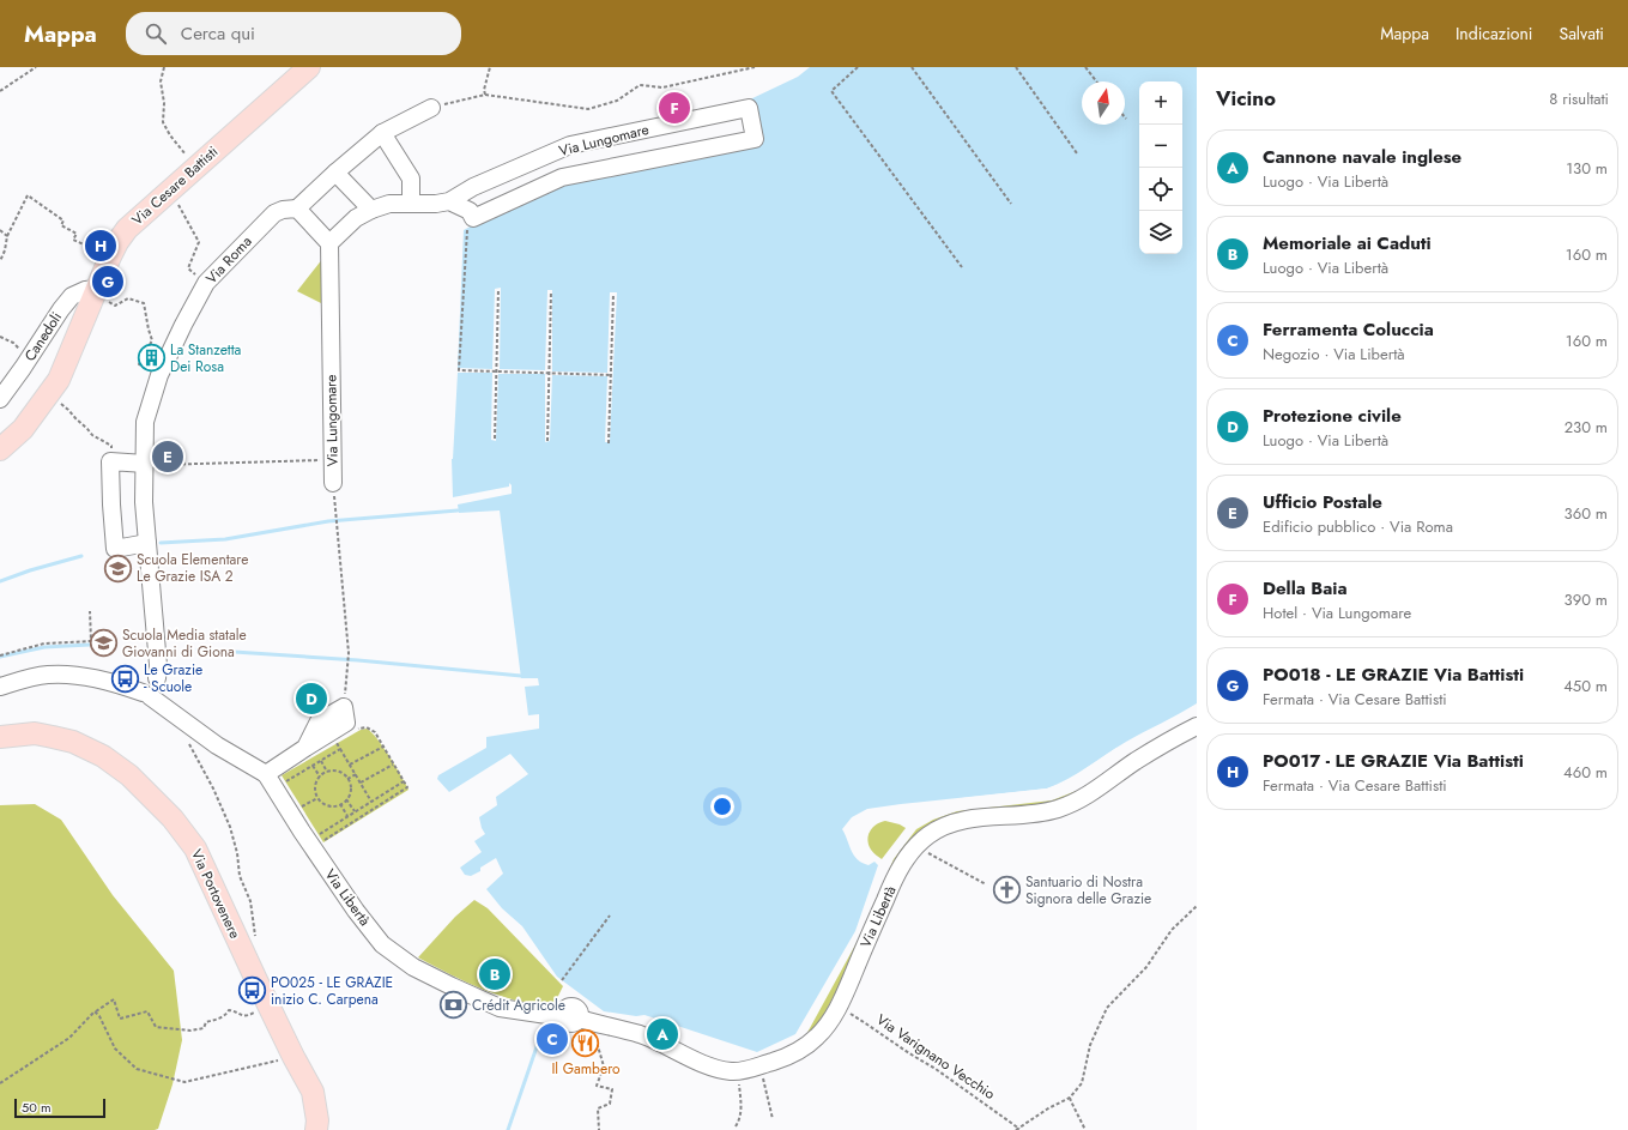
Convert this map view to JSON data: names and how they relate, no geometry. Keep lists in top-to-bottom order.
{
  "streets": {
    "main road": ["Via Cesare Battisti", "Via Portovenere"],
    "street": [
      "Via Lungomare",
      "Via Roma",
      "Canedoli",
      "Via Libertà"
    ],
    "path": ["Via Varignano Vecchio"]
  },
  "crossings": [
    ["Via Cesare Battisti", "Canedoli"],
    ["Via Roma", "Via Libertà"],
    ["Via Libertà", "Via Varignano Vecchio"]
  ],
  "places": {
    "building": ["La Stanzetta Dei Rosa"],
    "school or university": ["Scuola Elementare Le Grazie ISA 2", "Scuola Media statale Giovanni di Giona"],
    "bus stop": ["Le Grazie - Scuole", "PO025 - LE GRAZIE inizio C. Carpena"],
    "church": ["Santuario di Nostra Signora delle Grazie"],
    "bank": ["Crédit Agricole"],
    "restaurant": ["Il Gambero"]
  },
  "scale_bar": "50 m",
  "north": "top",
  "page": {
    "header": "Mappa",
    "search": "Cerca qui",
    "nav": ["Mappa", "Indicazioni", "Salvati"],
    "heading": ["Vicino", "8 risultati"],
    "map_buttons": ["+", "−"],
    "pins": [
      "F",
      "H",
      "G",
      "E",
      "D",
      "B",
      "A",
      "C"
    ],
    "list": [
      {
        "mark": "A",
        "name": "Cannone navale inglese",
        "note": "Luogo · Via Libertà",
        "value": "130 m"
      },
      {
        "mark": "B",
        "name": "Memoriale ai Caduti",
        "note": "Luogo · Via Libertà",
        "value": "160 m"
      },
      {
        "mark": "C",
        "name": "Ferramenta Coluccia",
        "note": "Negozio · Via Libertà",
        "value": "160 m"
      },
      {
        "mark": "D",
        "name": "Protezione civile",
        "note": "Luogo · Via Libertà",
        "value": "230 m"
      },
      {
        "mark": "E",
        "name": "Ufficio Postale",
        "note": "Edificio pubblico · Via Roma",
        "value": "360 m"
      },
      {
        "mark": "F",
        "name": "Della Baia",
        "note": "Hotel · Via Lungomare",
        "value": "390 m"
      },
      {
        "mark": "G",
        "name": "PO018 - LE GRAZIE Via Battisti",
        "note": "Fermata · Via Cesare Battisti",
        "value": "450 m"
      },
      {
        "mark": "H",
        "name": "PO017 - LE GRAZIE Via Battisti",
        "note": "Fermata · Via Cesare Battisti",
        "value": "460 m"
      }
    ],
    "scale": "50 m"
  }
}
